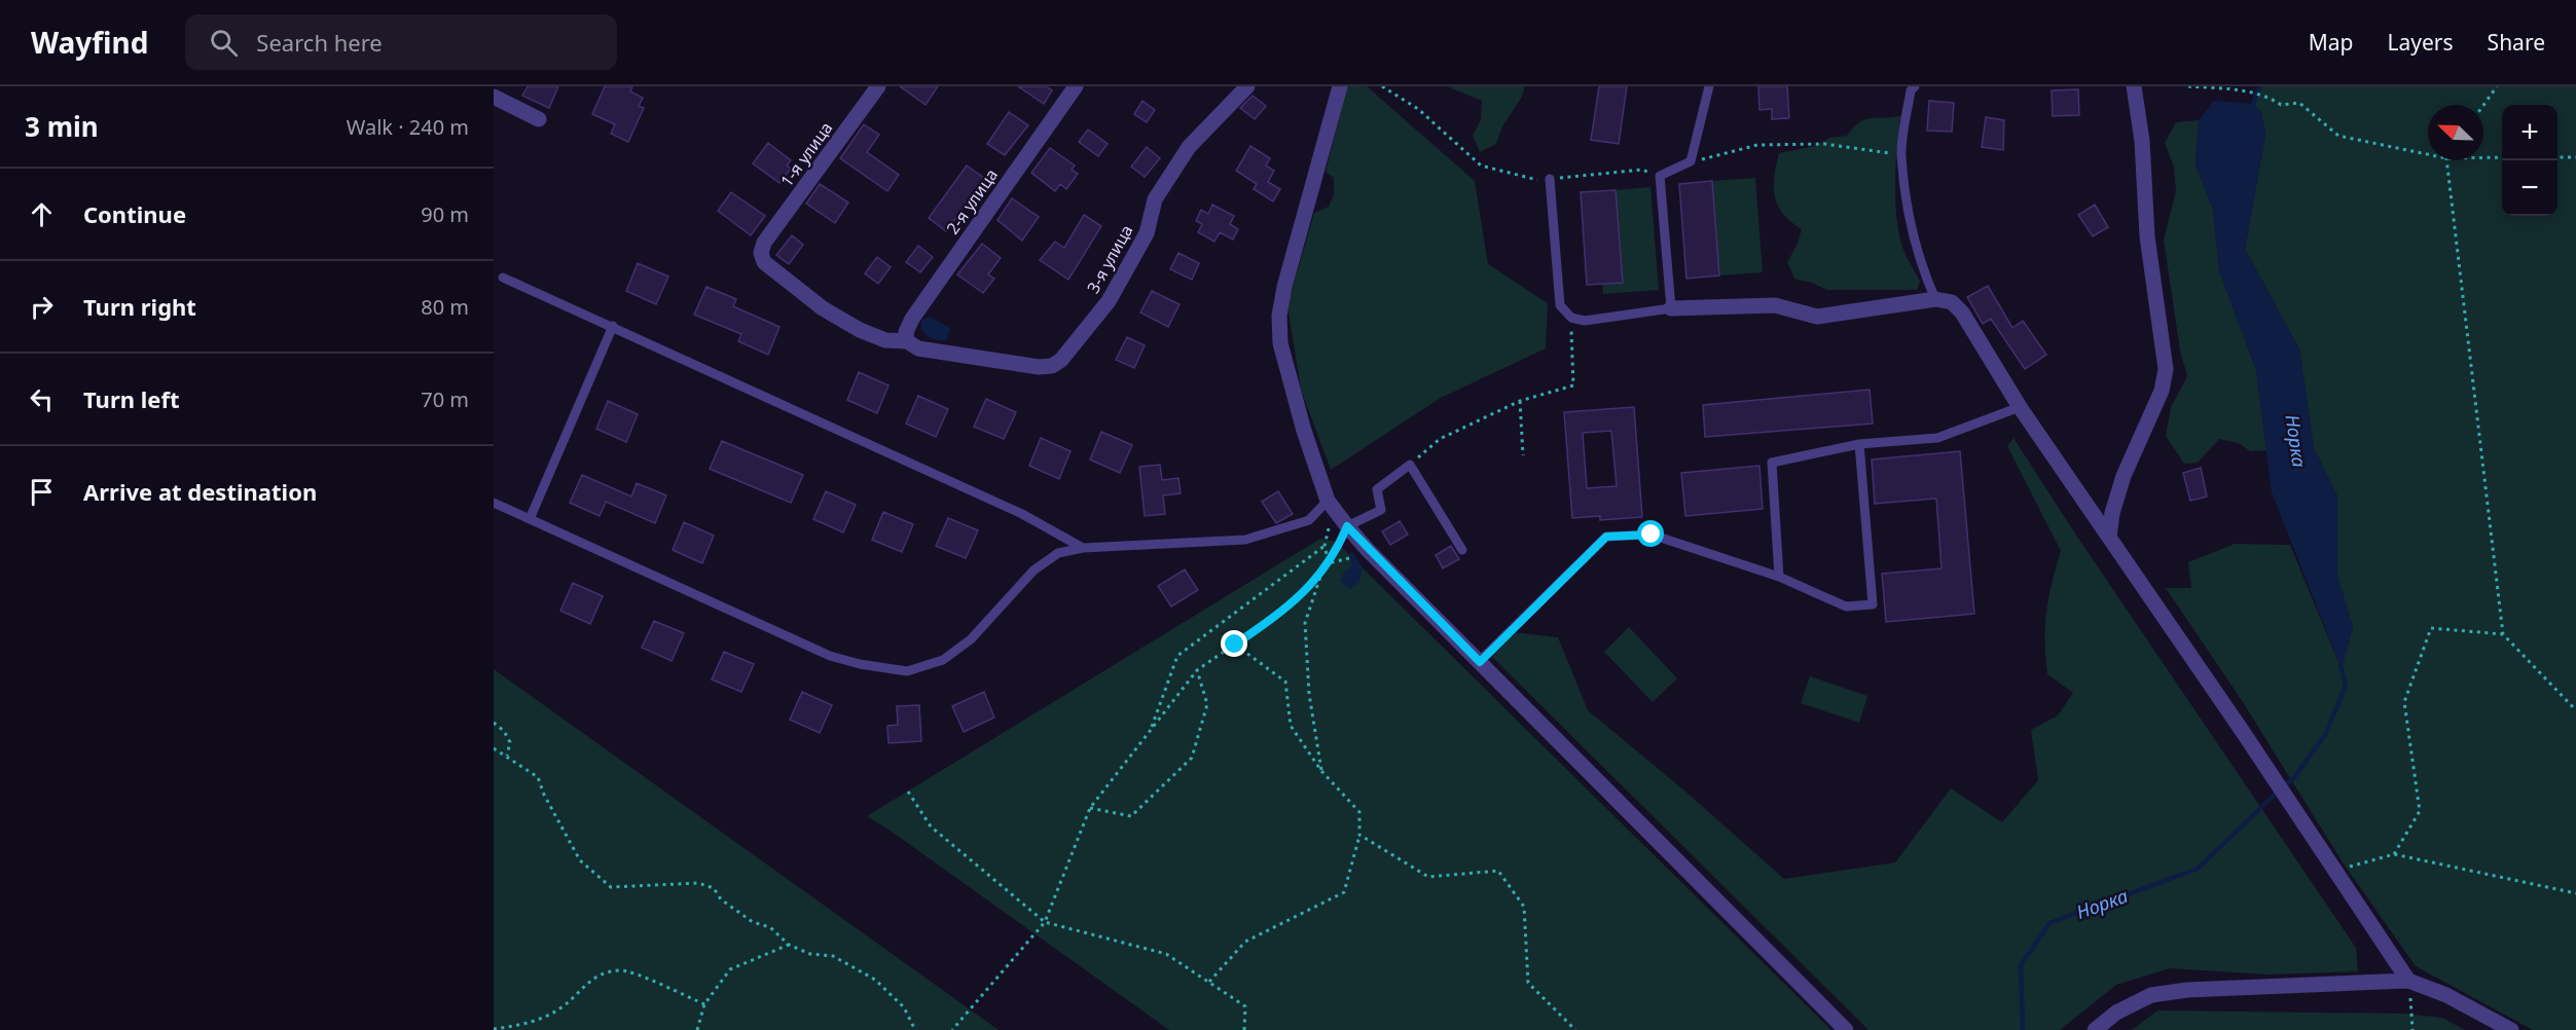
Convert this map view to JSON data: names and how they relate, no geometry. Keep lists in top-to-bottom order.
{
  "streets": {
    "street": ["1-я улица", "2-я улица", "3-я улица"]
  },
  "crossings": [
    ["1-я улица", "2-я улица"],
    ["1-я улица", "3-я улица"],
    ["2-я улица", "3-я улица"]
  ],
  "water": ["Норка"],
  "north": "top left",
  "page": {
    "header": "Wayfind",
    "search": "Search here",
    "nav": ["Map", "Layers", "Share"],
    "heading": ["3 min", "Walk · 240 m"],
    "map_buttons": ["+", "−"],
    "list": [
      ["Continue", "90 m"],
      ["Turn right", "80 m"],
      ["Turn left", "70 m"],
      "Arrive at destination"
    ]
  }
}
